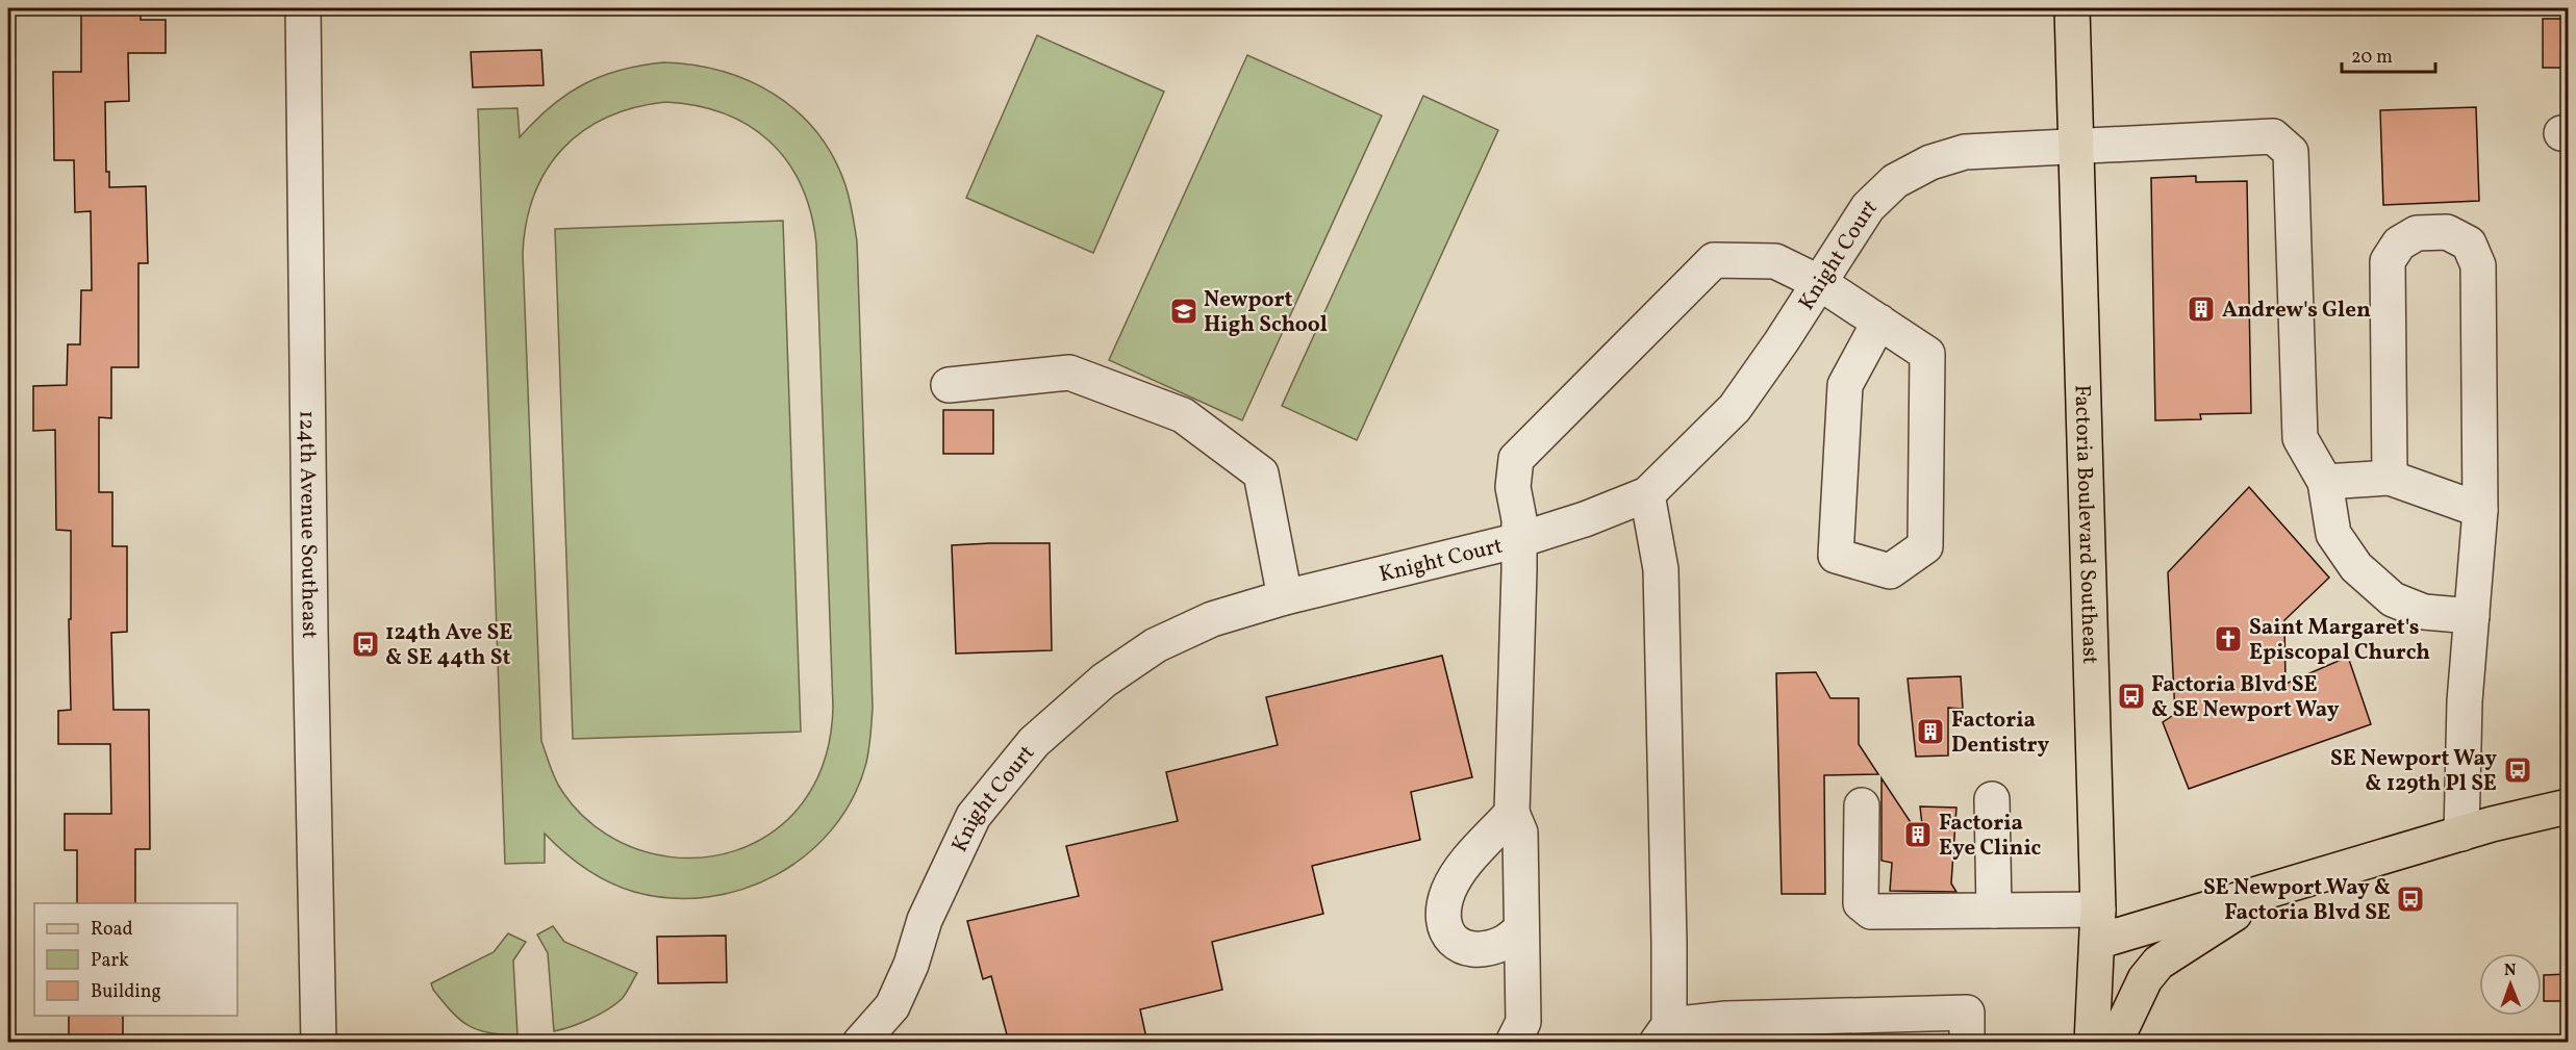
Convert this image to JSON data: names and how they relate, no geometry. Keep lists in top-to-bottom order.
{
  "streets": {
    "main road": ["Factoria Boulevard Southeast"],
    "street": ["Knight Court", "124th Avenue Southeast"]
  },
  "crossings": [
    ["Knight Court", "Factoria Boulevard Southeast"]
  ],
  "places": {
    "building": ["Andrew's Glen", "Factoria Dentistry", "Factoria Eye Clinic"],
    "school or university": ["Newport High School"],
    "church": ["Saint Margaret's Episcopal Church"],
    "bus stop": [
      "124th Ave SE & SE 44th St",
      "Factoria Blvd SE & SE Newport Way",
      "SE Newport Way & 129th Pl SE",
      "SE Newport Way & Factoria Blvd SE"
    ]
  },
  "legend": ["Road", "Park", "Building"],
  "scale_bar": "20 m",
  "north": "top"
}
